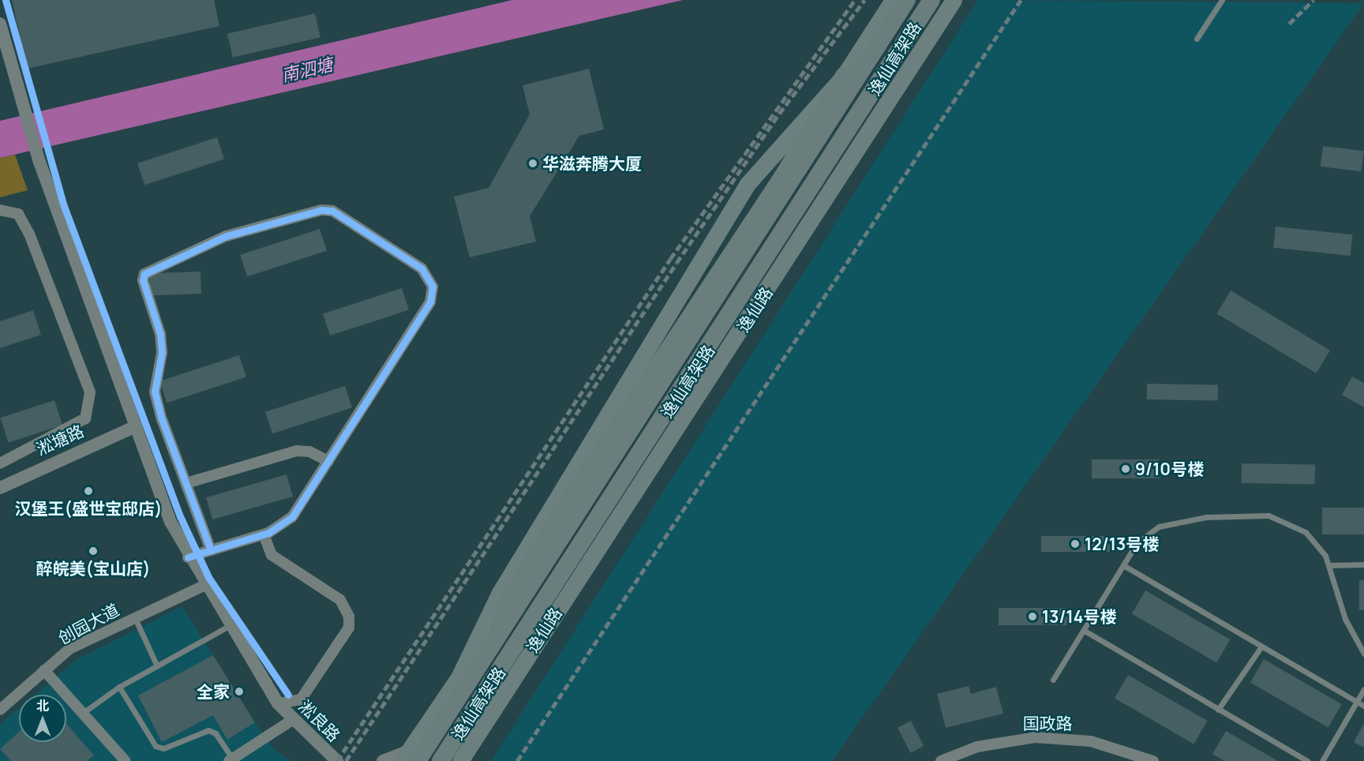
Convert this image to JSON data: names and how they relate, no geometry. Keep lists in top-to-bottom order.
{
  "streets": {
    "highway": ["逸仙高架路"],
    "main road": ["逸仙路"],
    "street": [
      "淞塘路",
      "创园大道",
      "淞良路",
      "国政路"
    ]
  },
  "crossings": [
    ["逸仙高架路", "逸仙路"],
    ["淞塘路", "淞良路"],
    ["创园大道", "淞良路"]
  ],
  "water": ["南泗塘"],
  "places": [
    "华滋奔腾大厦",
    "9/10号楼",
    "汉堡王(盛世宝邸店)",
    "12/13号楼",
    "醉皖美(宝山店)",
    "13/14号楼",
    "全家"
  ],
  "north": "top"
}
